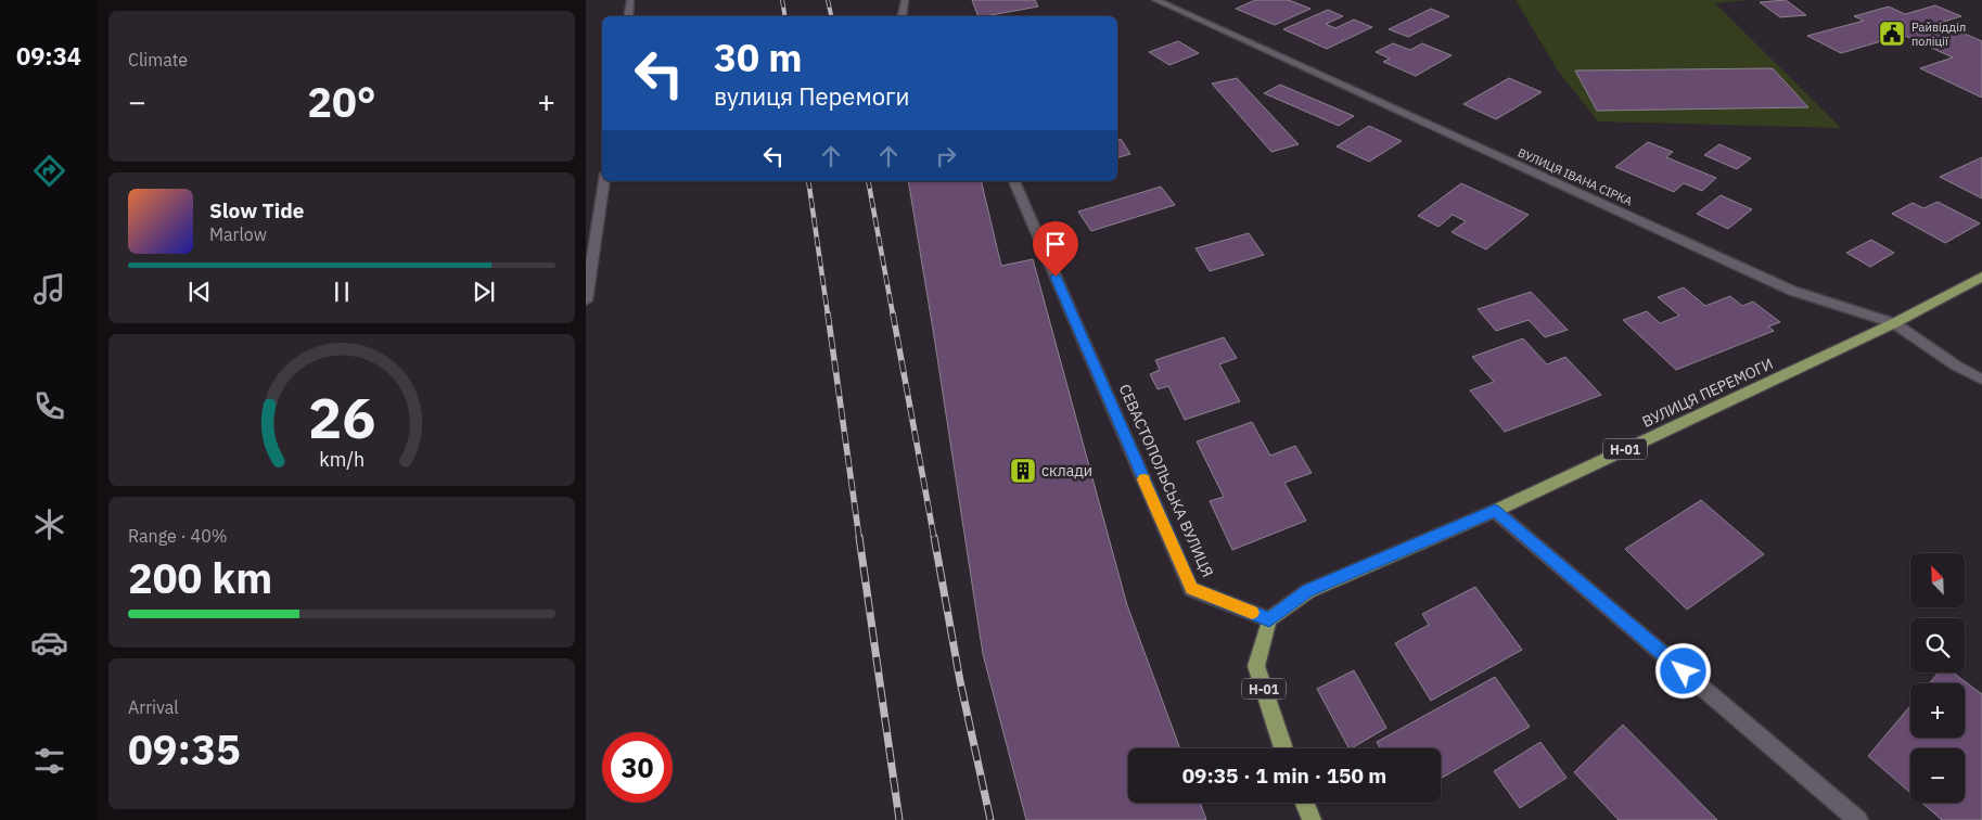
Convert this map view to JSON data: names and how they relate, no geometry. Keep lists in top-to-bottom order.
{
  "streets": {
    "main road": ["ВУЛИЦЯ ПЕРЕМОГИ", "Н-01"],
    "street": ["ВУЛИЦЯ ІВАНА СІРКА", "СЕВАСТОПОЛЬСЬКА ВУЛИЦЯ"]
  },
  "crossings": [
    ["ВУЛИЦЯ ІВАНА СІРКА", "ВУЛИЦЯ ПЕРЕМОГИ"],
    ["ВУЛИЦЯ ПЕРЕМОГИ", "Н-01"],
    ["ВУЛИЦЯ ПЕРЕМОГИ", "СЕВАСТОПОЛЬСЬКА ВУЛИЦЯ"],
    ["Н-01", "СЕВАСТОПОЛЬСЬКА ВУЛИЦЯ"]
  ],
  "places": {
    "public building": ["Райвідділ поліції"],
    "building": ["склади"]
  },
  "north": "top left",
  "page": {
    "tabs": "09:34",
    "tile": [
      "Climate",
      ["Range · 40%", "200 km"],
      ["Arrival", "09:35"]
    ],
    "turn": ["30 m", "вулиця Перемоги"],
    "heat": ["−", "20°", "+"],
    "song": ["Slow Tide", "Marlow"],
    "map_buttons": ["+", "−"],
    "limit": "30",
    "trip": "09:35 · 1 min · 150 m",
    "gauge": ["26", "km/h"]
  }
}
